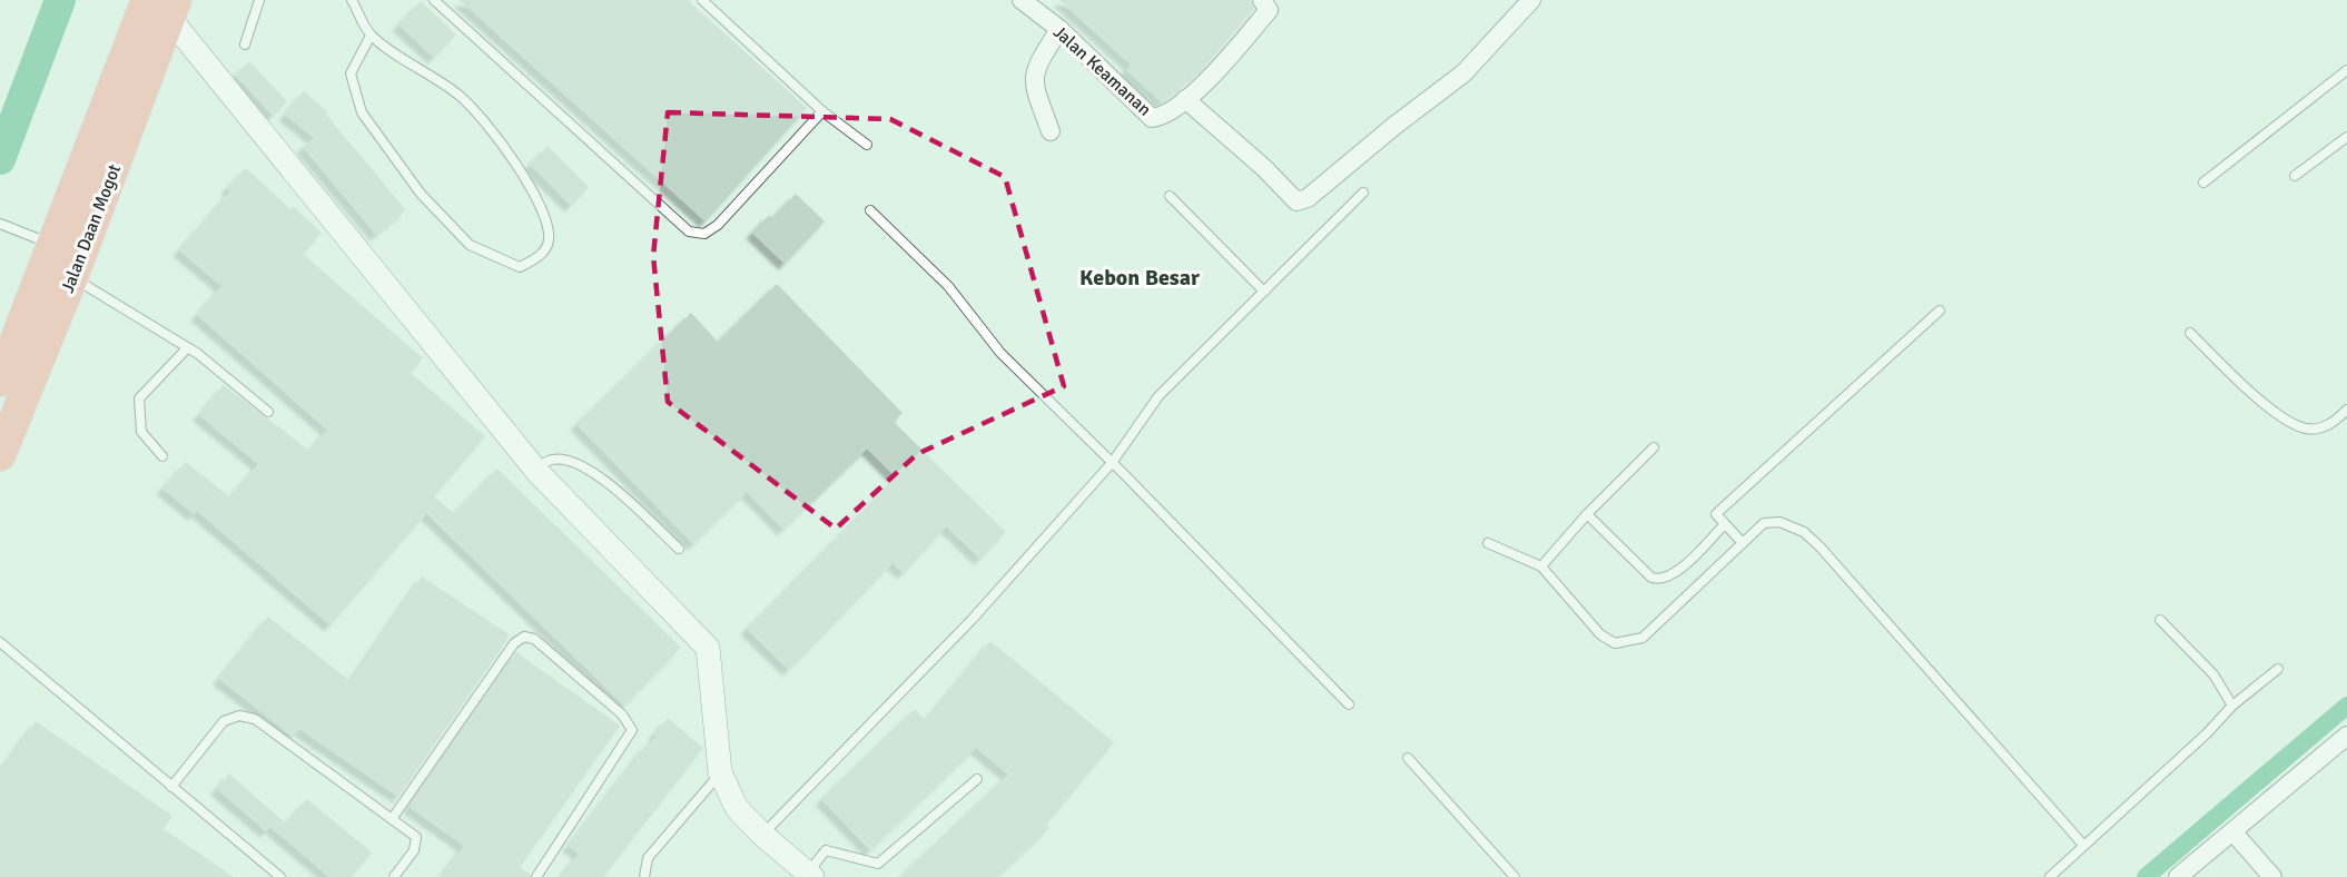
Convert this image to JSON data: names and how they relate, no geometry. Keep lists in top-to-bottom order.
{
  "streets": {
    "highway": ["Jalan Daan Mogot"],
    "street": ["Jalan Keamanan"]
  },
  "districts": ["Kebon Besar"]
}
